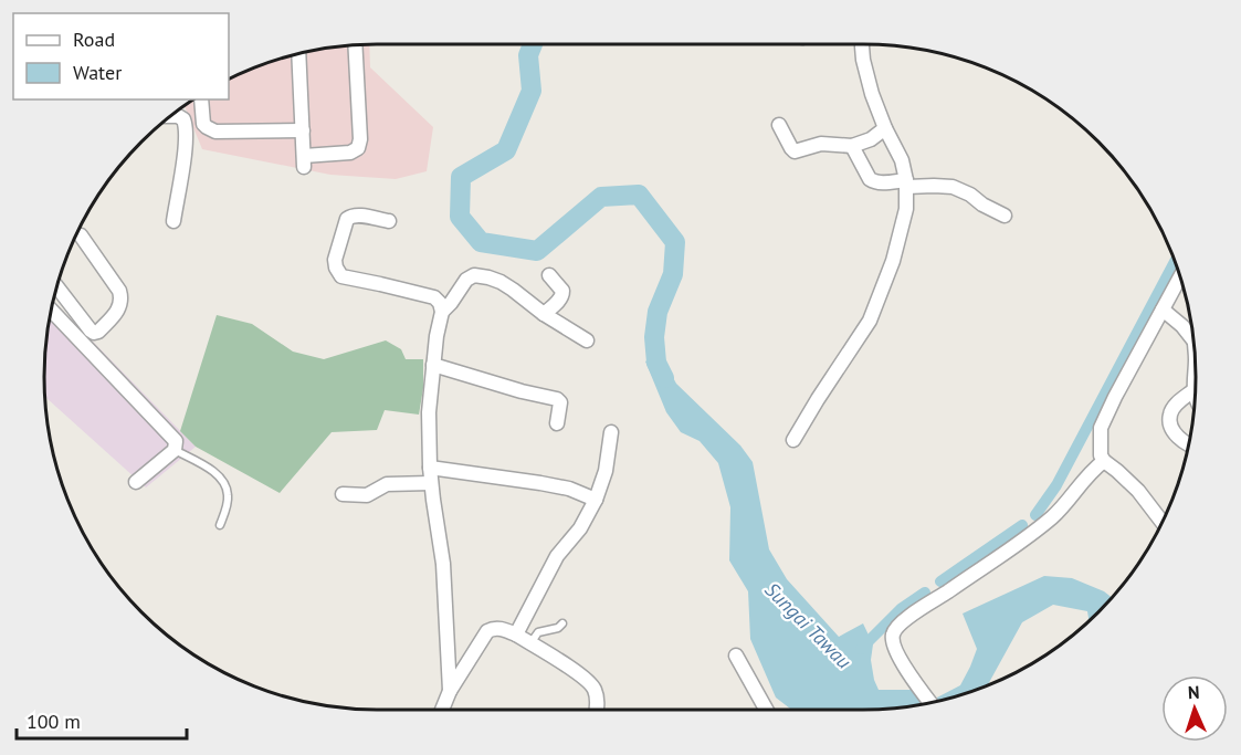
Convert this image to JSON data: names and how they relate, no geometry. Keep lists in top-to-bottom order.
{
  "water": ["Sungai Tawau"],
  "legend": ["Road", "Water"],
  "scale_bar": "100 m",
  "north": "top"
}
